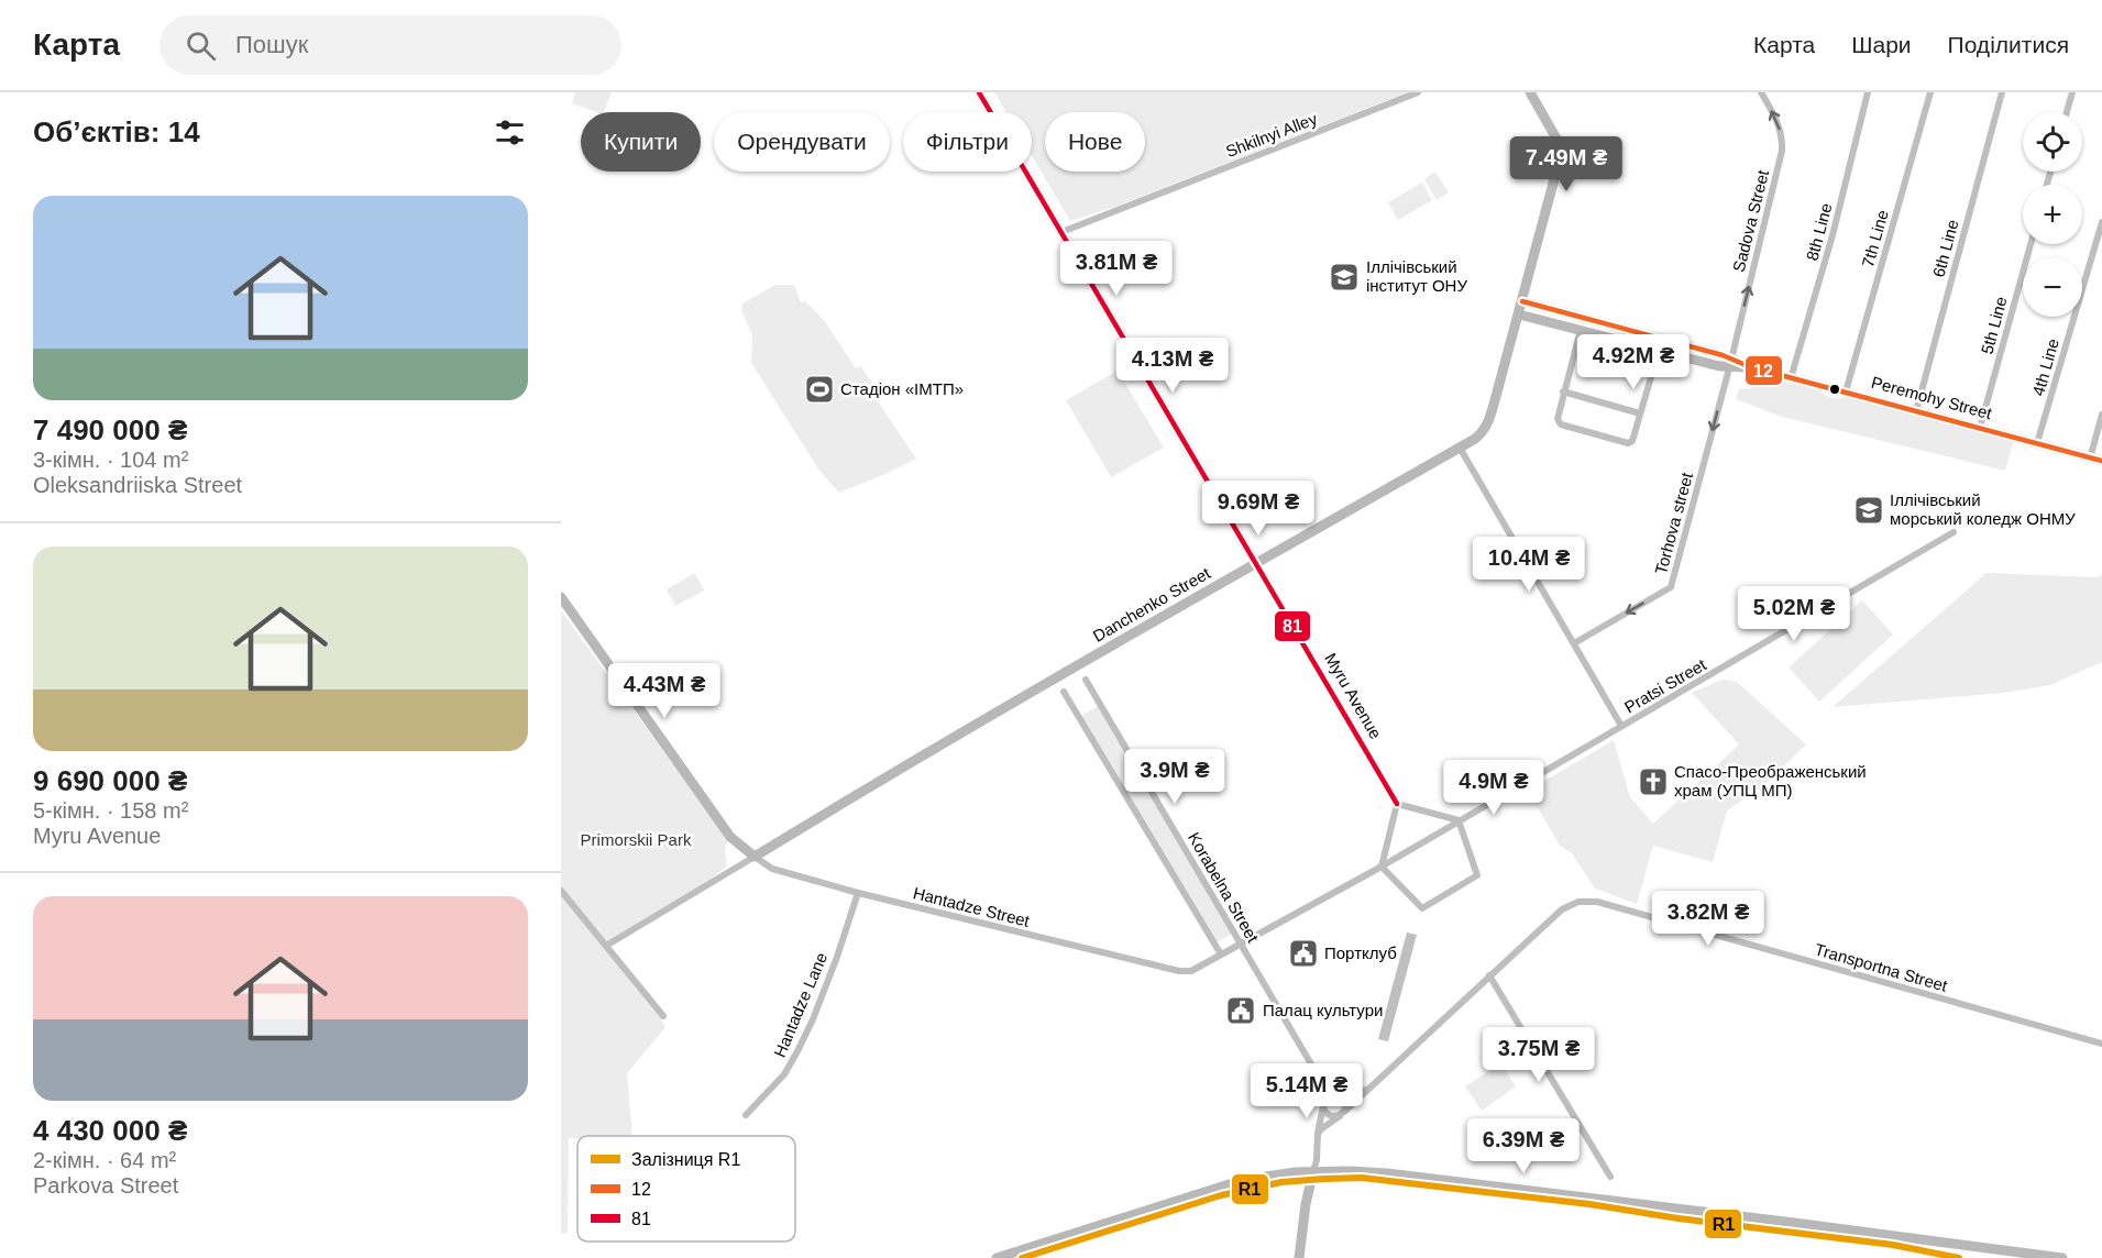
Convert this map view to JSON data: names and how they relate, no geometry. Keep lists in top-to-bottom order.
{
  "streets": {
    "street": [
      "Shkilnyi Alley",
      "Sadova Street",
      "8th Line",
      "7th Line",
      "6th Line",
      "5th Line",
      "4th Line",
      "Peremohy Street",
      "Torhova street",
      "Danchenko Street",
      "Pratsi Street",
      "Myru Avenue",
      "Korabelna Street",
      "Hantadze Street",
      "Transportna Street",
      "Hantadze Lane"
    ]
  },
  "crossings": [
    ["Shkilnyi Alley", "Myru Avenue"],
    ["Sadova Street", "Peremohy Street"],
    ["Sadova Street", "Torhova street"],
    ["8th Line", "Peremohy Street"],
    ["7th Line", "Peremohy Street"],
    ["6th Line", "Peremohy Street"],
    ["5th Line", "Peremohy Street"],
    ["4th Line", "Peremohy Street"],
    ["Peremohy Street", "Torhova street"],
    ["Peremohy Street", "Danchenko Street"],
    ["Danchenko Street", "Myru Avenue"],
    ["Danchenko Street", "Hantadze Street"],
    ["Hantadze Street", "Hantadze Lane"]
  ],
  "one_way": ["Sadova Street", "Torhova street"],
  "parks": ["Primorskii Park"],
  "places": {
    "school or university": ["Іллічівський інститут ОНУ", "Іллічівський морський коледж ОНМУ"],
    "sports": ["Стадіон «ІМТП»"],
    "church": ["Спасо-Преображенський храм (УПЦ МП)"],
    "public building": ["Портклуб", "Палац культури"]
  },
  "lines": ["transit line 81", "transit line 12", "rail line R1"],
  "legend": ["Залізниця R1", "12", "81"],
  "page": {
    "header": "Карта",
    "search": "Пошук",
    "nav": ["Карта", "Шари", "Поділитися"],
    "heading": "Об’єктів: 14",
    "map_buttons": ["+", "−"],
    "chip": [
      "Купити",
      "Орендувати",
      "Фільтри",
      "Нове"
    ],
    "price": [
      "7.49M ₴",
      "3.81M ₴",
      "4.92M ₴",
      "4.13M ₴",
      "9.69M ₴",
      "10.4M ₴",
      "5.02M ₴",
      "4.43M ₴",
      "3.9M ₴",
      "4.9M ₴",
      "3.82M ₴",
      "3.75M ₴",
      "5.14M ₴",
      "6.39M ₴"
    ],
    "list": [
      {
        "name": "7 490 000 ₴",
        "note": "3-кімн. · 104 m² · Oleksandriiska Street"
      },
      {
        "name": "9 690 000 ₴",
        "note": "5-кімн. · 158 m² · Myru Avenue"
      },
      {
        "name": "4 430 000 ₴",
        "note": "2-кімн. · 64 m² · Parkova Street"
      }
    ]
  }
}
